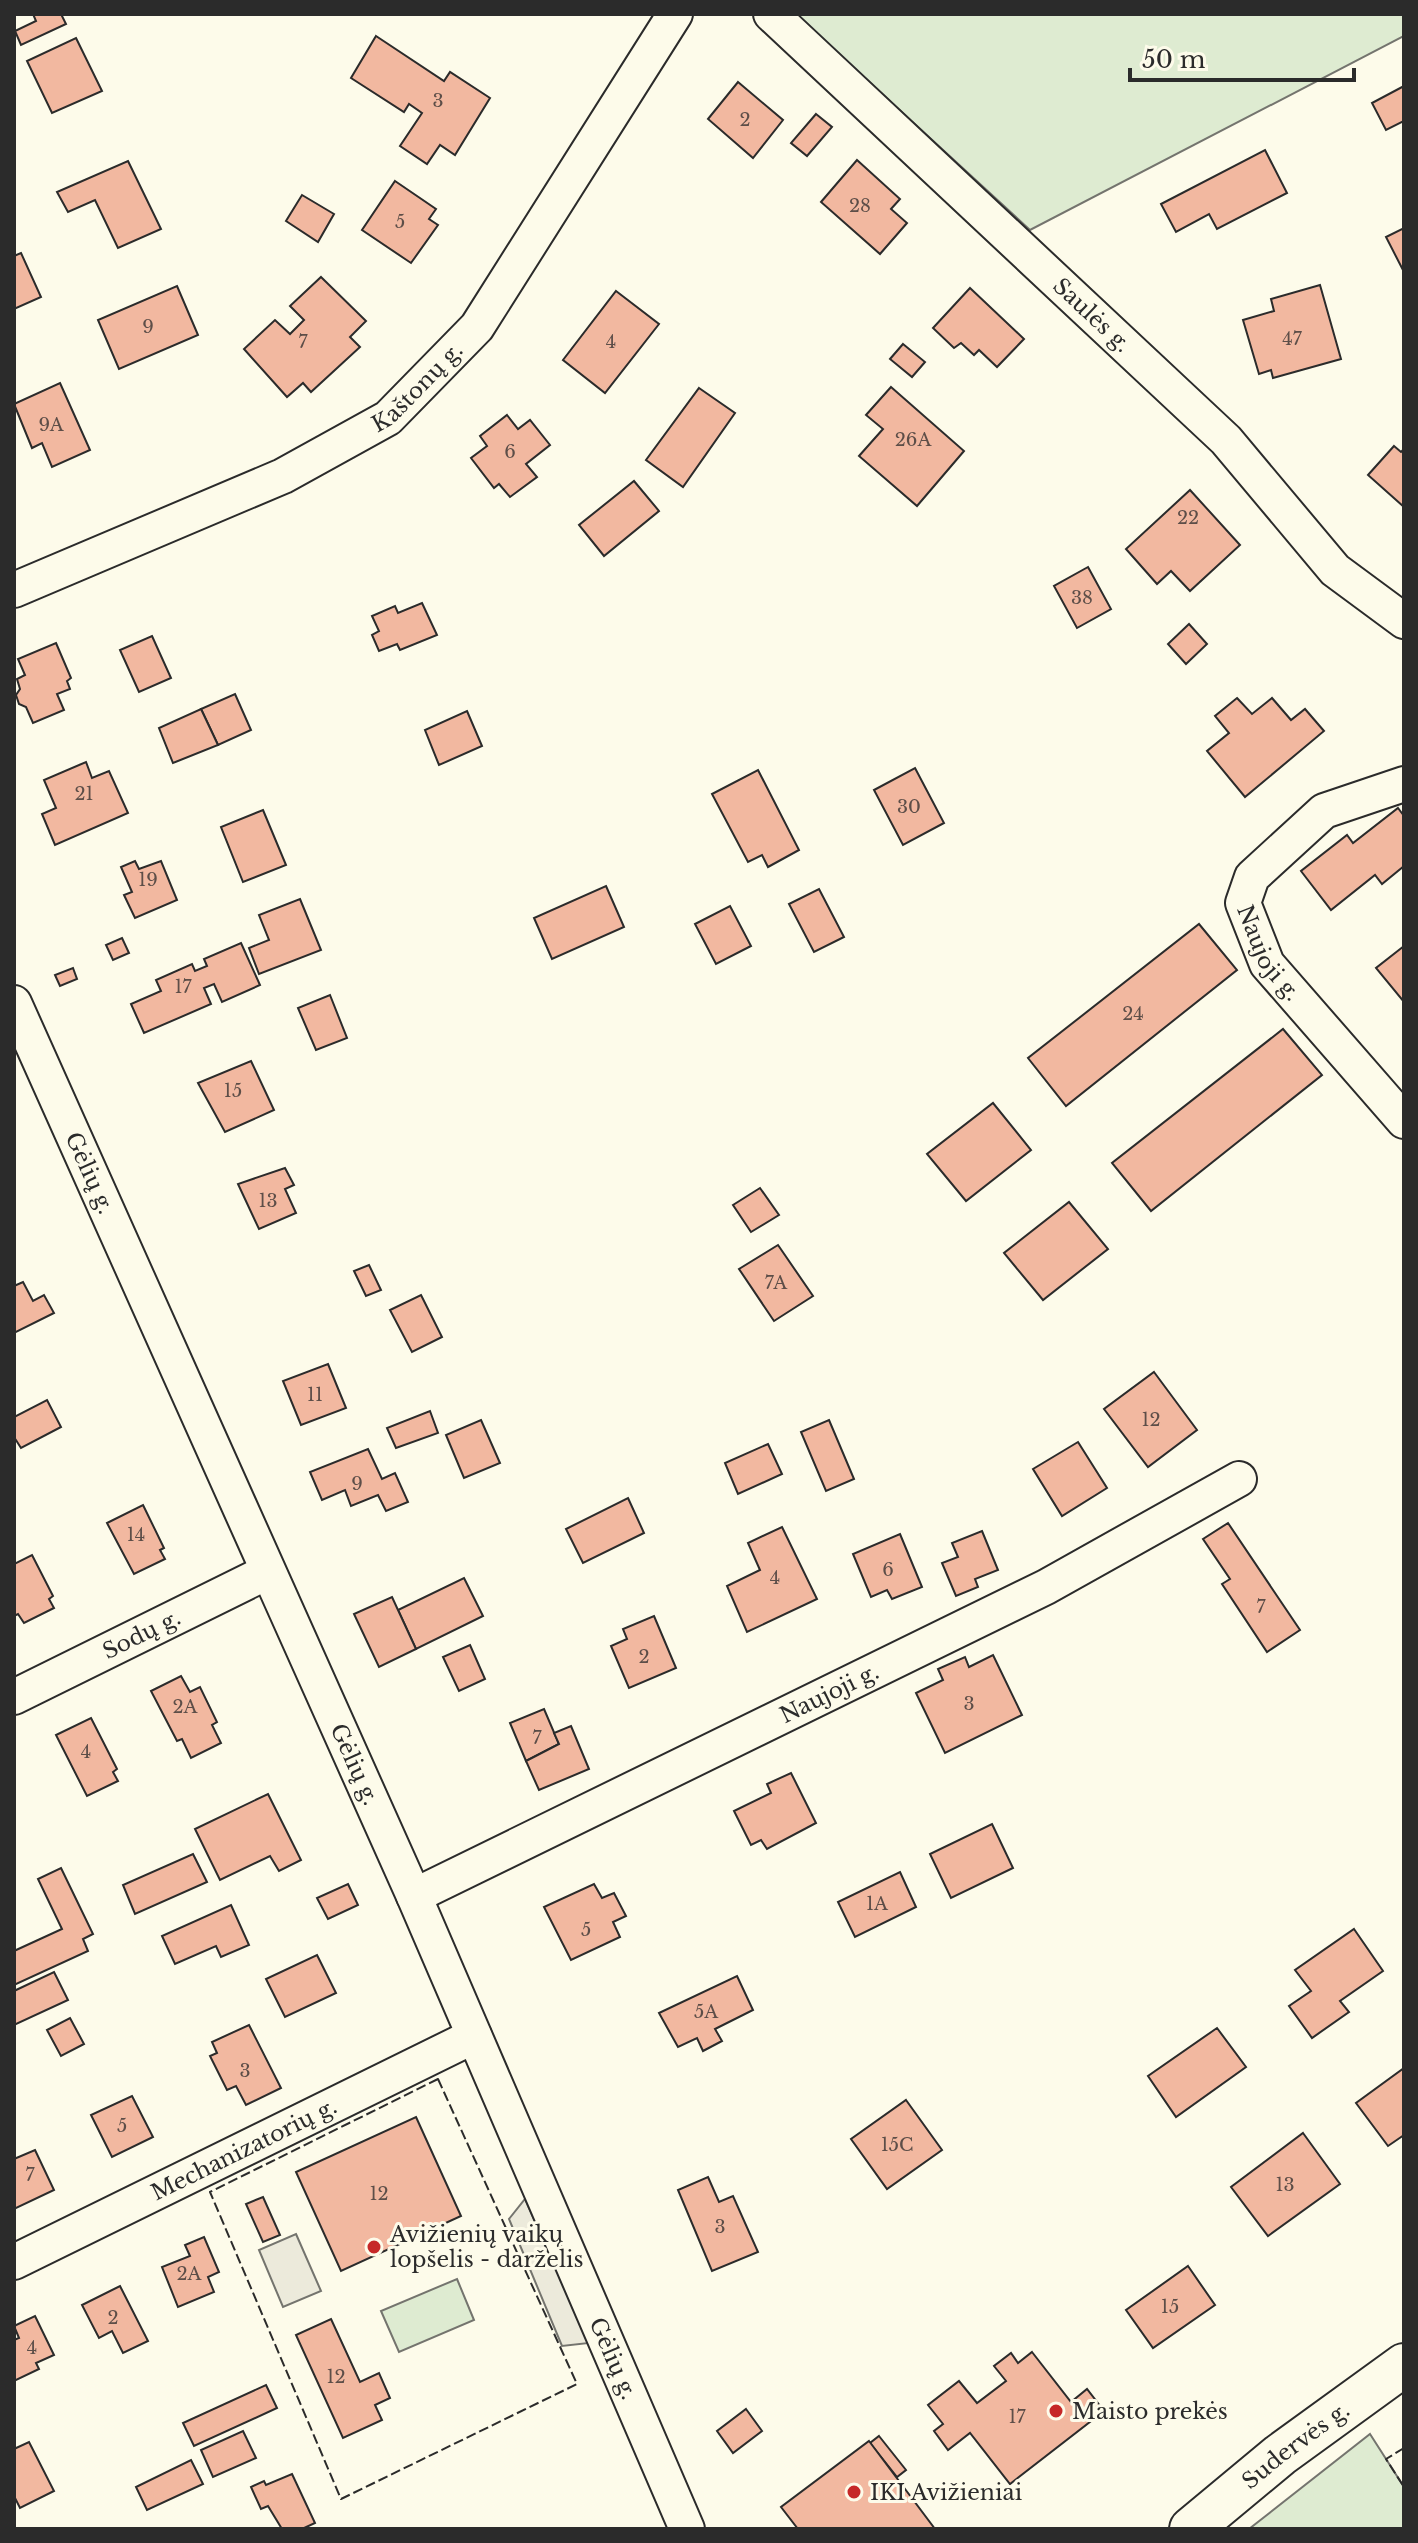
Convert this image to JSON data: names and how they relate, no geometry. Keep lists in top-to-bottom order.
{
  "streets": {
    "main road": ["Sudervės g."],
    "street": [
      "Saulės g.",
      "Kaštonų g.",
      "Naujoji g.",
      "Gėlių g.",
      "Sodų g.",
      "Mechanizatorių g."
    ]
  },
  "crossings": [
    ["Naujoji g.", "Gėlių g."],
    ["Gėlių g.", "Sodų g."],
    ["Gėlių g.", "Mechanizatorių g."]
  ],
  "places": ["Avižienių vaikų lopšelis - darželis", "Maisto prekės", "IKI Avižieniai"],
  "house_numbers": [
    "3",
    "2",
    "28",
    "5",
    "9",
    "47",
    "7",
    "4",
    "9A",
    "26A",
    "6",
    "22",
    "38",
    "21",
    "30",
    "19",
    "17",
    "24",
    "15",
    "13",
    "7A",
    "11",
    "12",
    "9",
    "14",
    "6",
    "4",
    "7",
    "2",
    "3",
    "2A",
    "7",
    "4",
    "1A",
    "5",
    "5A",
    "3",
    "5",
    "15C",
    "7",
    "13",
    "12",
    "3",
    "2A",
    "15",
    "2",
    "4",
    "12",
    "17"
  ],
  "scale_bar": "50 m"
}
